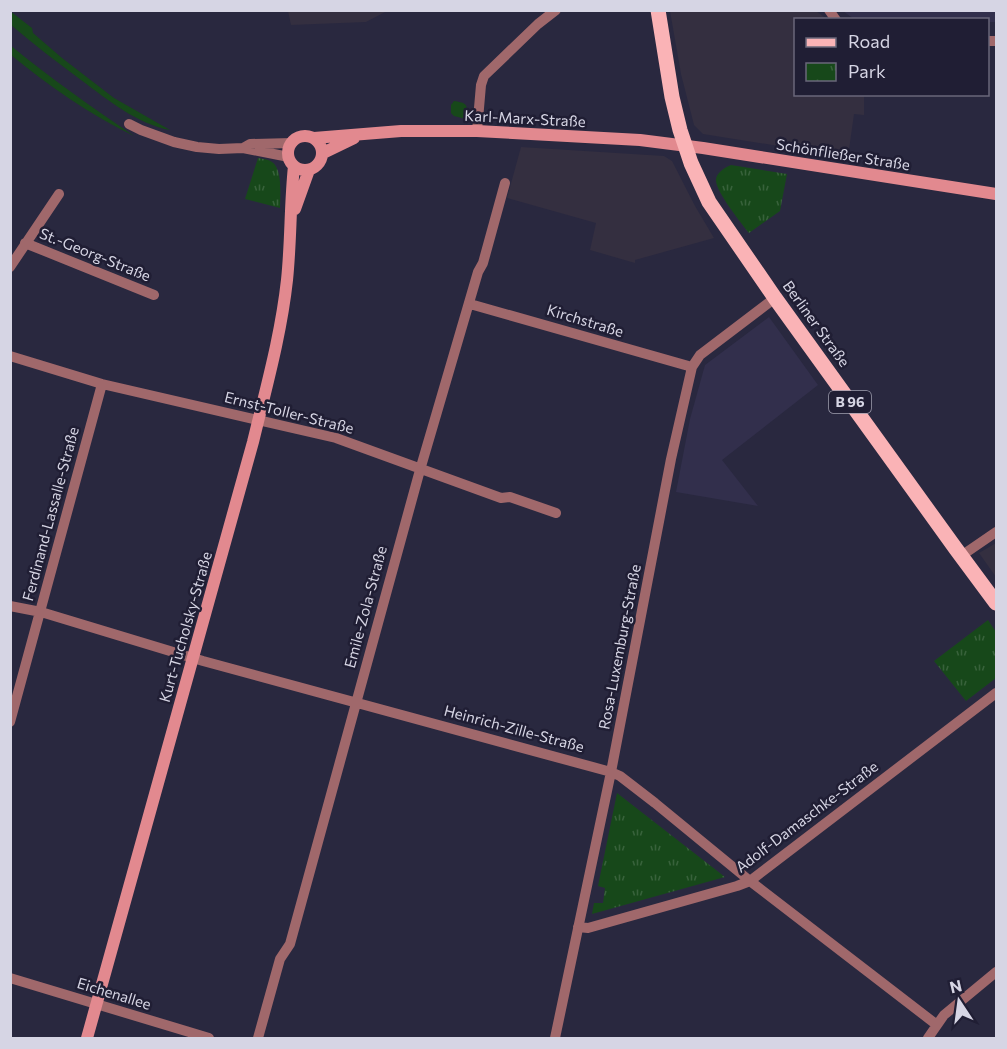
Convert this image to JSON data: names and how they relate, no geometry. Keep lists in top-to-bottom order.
{
  "streets": {
    "main road": [
      "Karl-Marx-Straße",
      "Schönfließer Straße",
      "Berliner Straße",
      "B 96",
      "Kurt-Tucholsky-Straße"
    ],
    "street": [
      "St.-Georg-Straße",
      "Kirchstraße",
      "Ernst-Toller-Straße",
      "Ferdinand-Lassalle-Straße",
      "Emile-Zola-Straße",
      "Rosa-Luxemburg-Straße",
      "Heinrich-Zille-Straße",
      "Adolf-Damaschke-Straße",
      "Eichenallee"
    ]
  },
  "crossings": [
    ["Karl-Marx-Straße", "Schönfließer Straße"],
    ["Karl-Marx-Straße", "Berliner Straße"],
    ["Karl-Marx-Straße", "B 96"],
    ["Karl-Marx-Straße", "Kurt-Tucholsky-Straße"],
    ["Schönfließer Straße", "Berliner Straße"],
    ["Schönfließer Straße", "B 96"],
    ["Kirchstraße", "Emile-Zola-Straße"],
    ["Kirchstraße", "Rosa-Luxemburg-Straße"],
    ["Berliner Straße", "B 96"],
    ["Ernst-Toller-Straße", "Ferdinand-Lassalle-Straße"],
    ["Ernst-Toller-Straße", "Emile-Zola-Straße"],
    ["Ernst-Toller-Straße", "Kurt-Tucholsky-Straße"],
    ["Ferdinand-Lassalle-Straße", "Heinrich-Zille-Straße"],
    ["Emile-Zola-Straße", "Heinrich-Zille-Straße"],
    ["Kurt-Tucholsky-Straße", "Heinrich-Zille-Straße"],
    ["Kurt-Tucholsky-Straße", "Eichenallee"],
    ["Rosa-Luxemburg-Straße", "Heinrich-Zille-Straße"],
    ["Rosa-Luxemburg-Straße", "Adolf-Damaschke-Straße"],
    ["Heinrich-Zille-Straße", "Adolf-Damaschke-Straße"]
  ],
  "legend": ["Road", "Park"],
  "north": "top"
}
